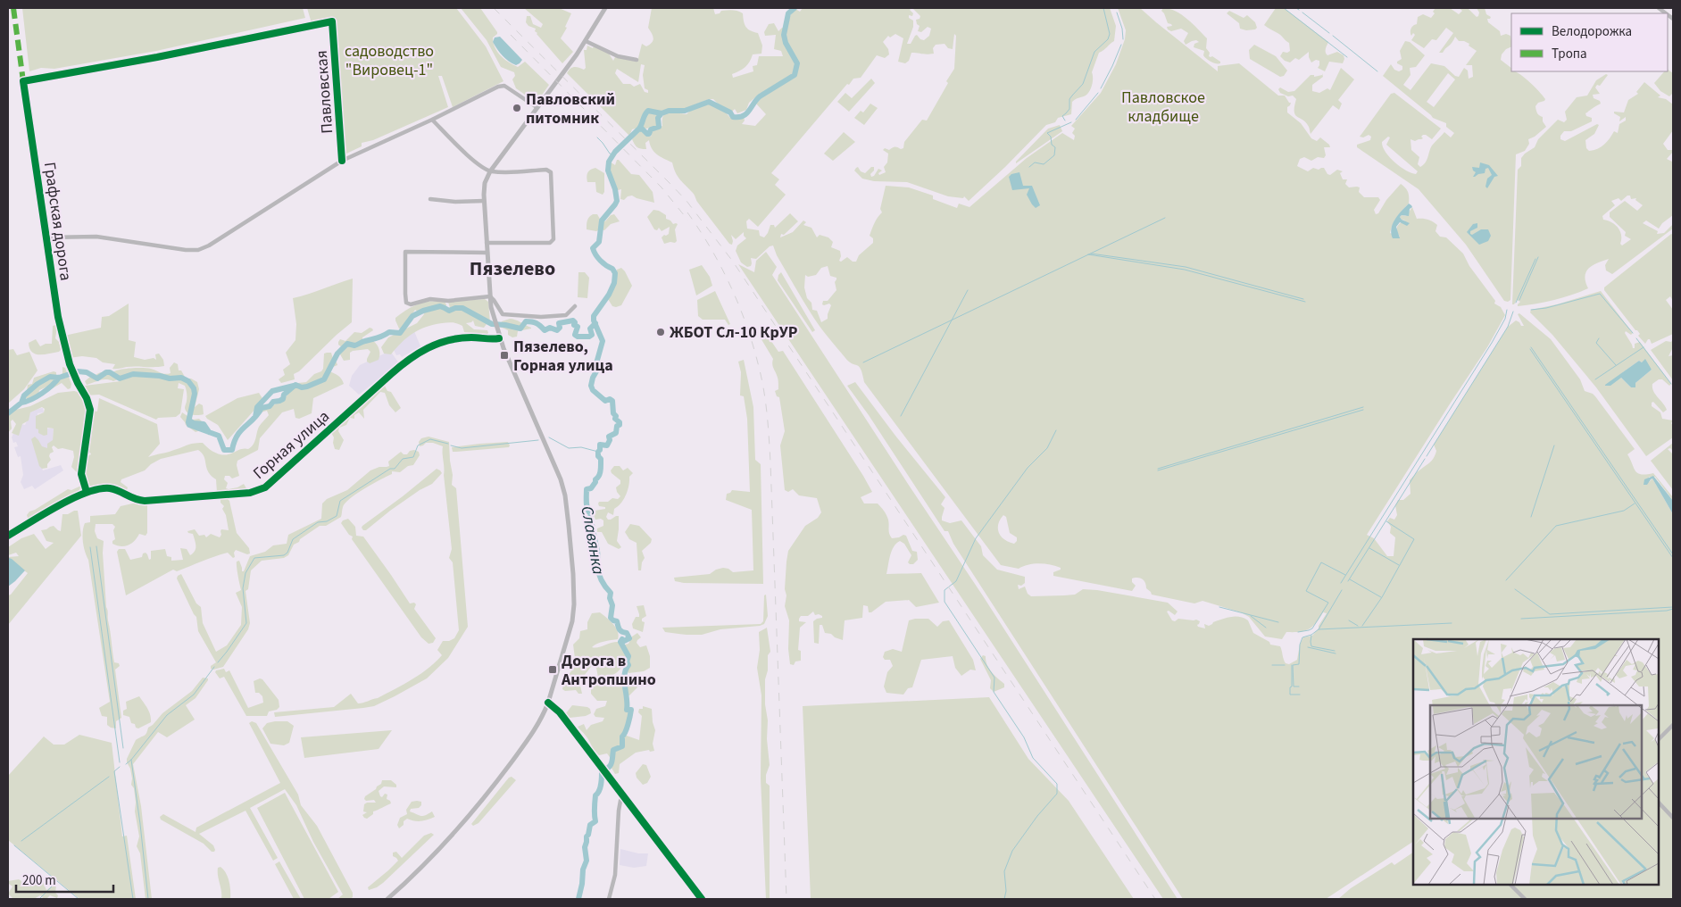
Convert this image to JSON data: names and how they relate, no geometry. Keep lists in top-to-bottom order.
{
  "streets": {
    "street": ["Павловская", "Графская дорога", "Горная улица"]
  },
  "crossings": [
    ["Павловская", "Графская дорога"],
    ["Графская дорога", "Горная улица"]
  ],
  "districts": ["Пязелево"],
  "water": ["Славянка"],
  "parks": ["садоводство \"Вировец-1\"", "Павловское кладбище"],
  "places": {
    "other": ["Павловский питомник", "ЖБОТ Сл-10 КрУР"],
    "transit": ["Пязелево, Горная улица", "Дорога в Антропшино"]
  },
  "legend": ["Велодорожка", "Тропа"],
  "scale_bar": "200 m"
}
